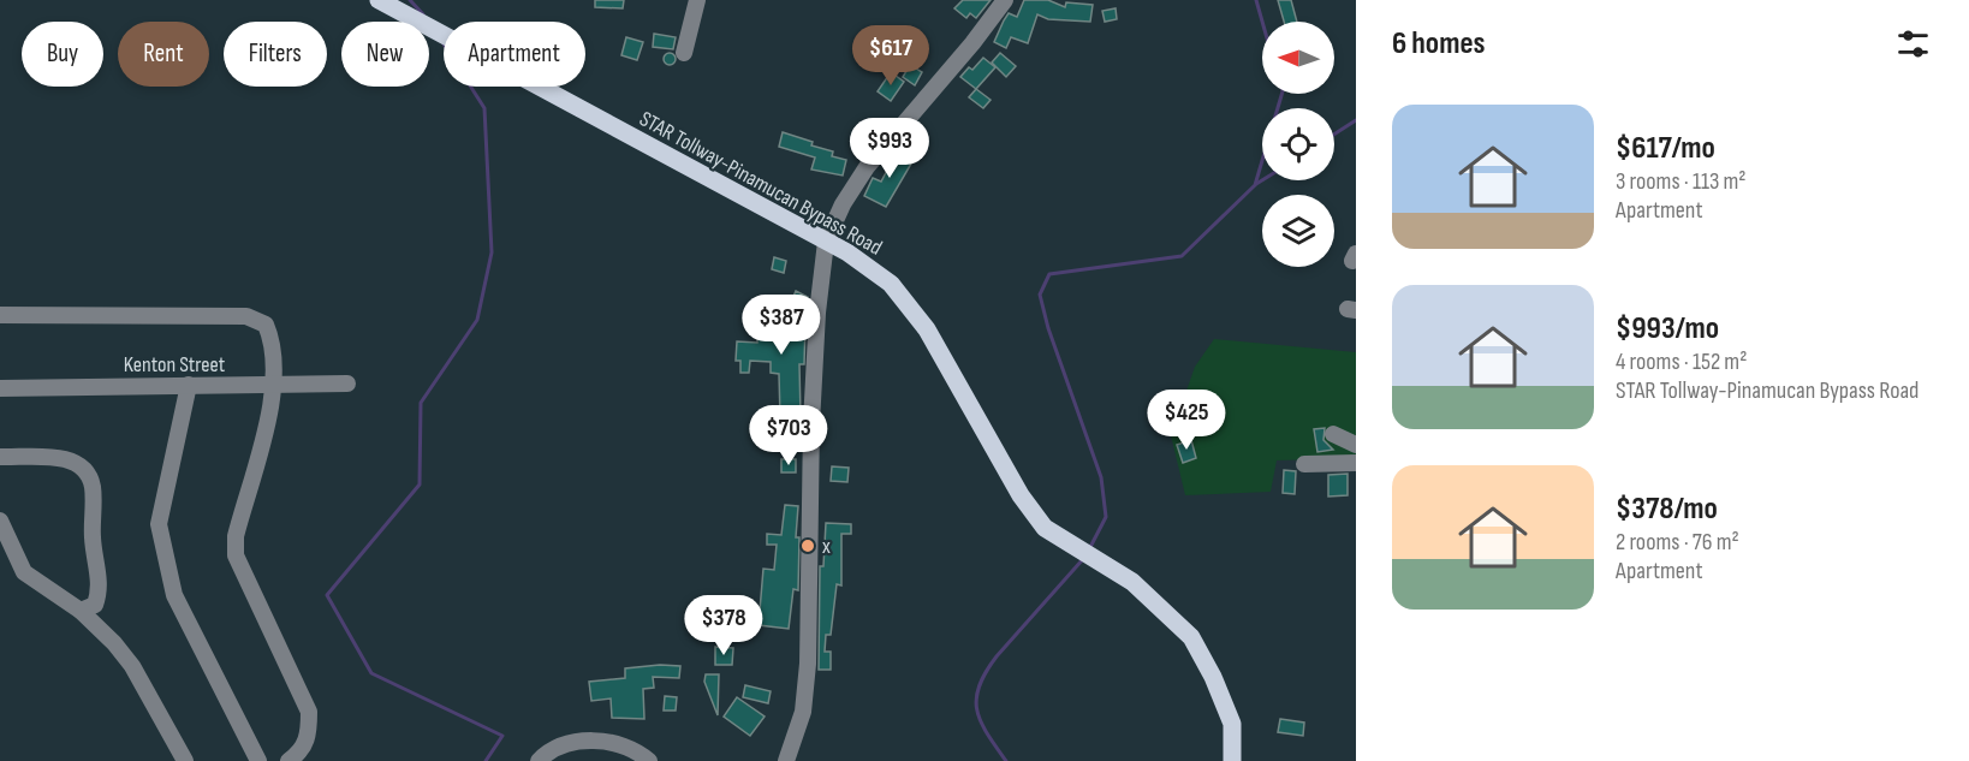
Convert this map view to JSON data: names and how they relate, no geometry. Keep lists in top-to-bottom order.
{
  "streets": {
    "main road": ["STAR Tollway-Pinamucan Bypass Road"],
    "street": ["Kenton Street"]
  },
  "places": ["x"],
  "north": "left",
  "page": {
    "heading": "6 homes",
    "chip": [
      "Buy",
      "Rent",
      "Filters",
      "New",
      "Apartment"
    ],
    "price": [
      "$617",
      "$993",
      "$387",
      "$425",
      "$703",
      "$378"
    ],
    "list": [
      {
        "name": "$617/mo",
        "note": "3 rooms · 113 m² · Apartment"
      },
      {
        "name": "$993/mo",
        "note": "4 rooms · 152 m² · STAR Tollway-Pinamucan Bypass Road"
      },
      {
        "name": "$378/mo",
        "note": "2 rooms · 76 m² · Apartment"
      }
    ]
  }
}
